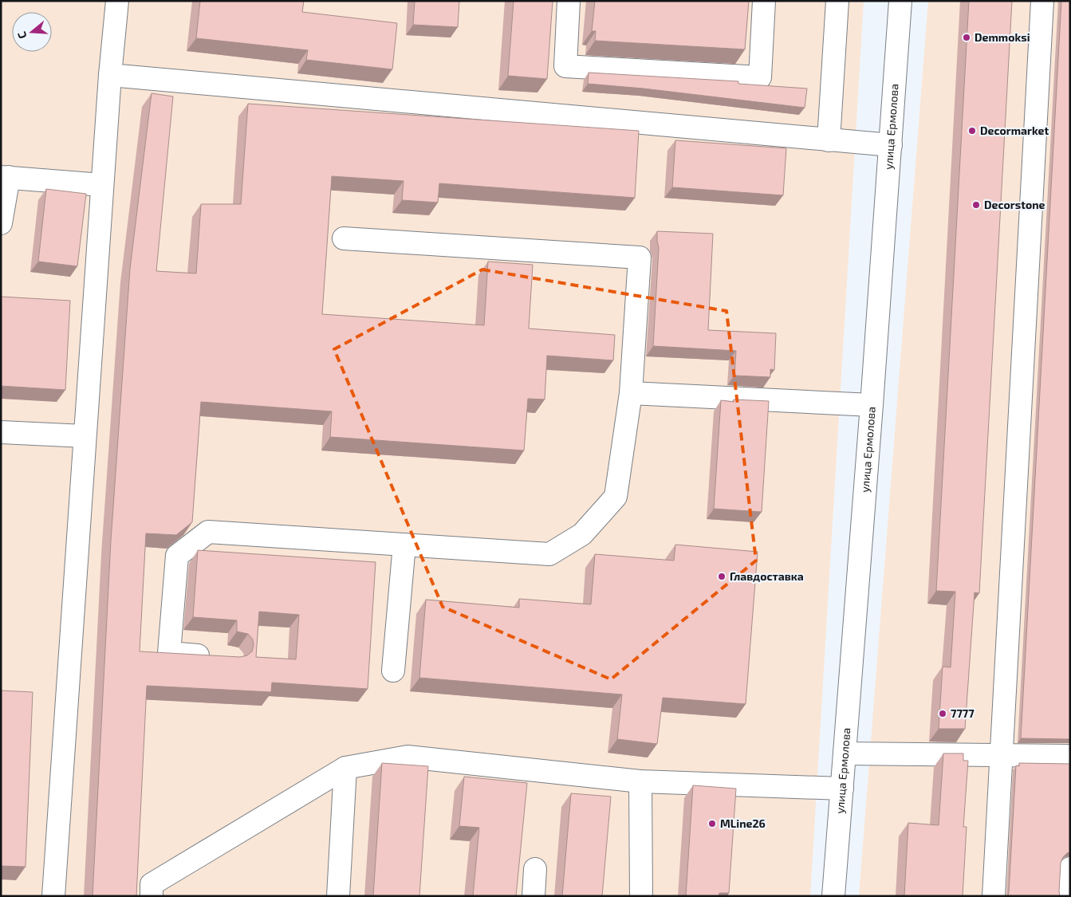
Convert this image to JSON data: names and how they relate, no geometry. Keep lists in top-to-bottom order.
{
  "streets": {
    "main road": ["улица Ермолова"]
  },
  "places": [
    "Demmoksi",
    "Decormarket",
    "Decorstone",
    "Главдоставка",
    "7777",
    "MLine26"
  ],
  "north": "left"
}
